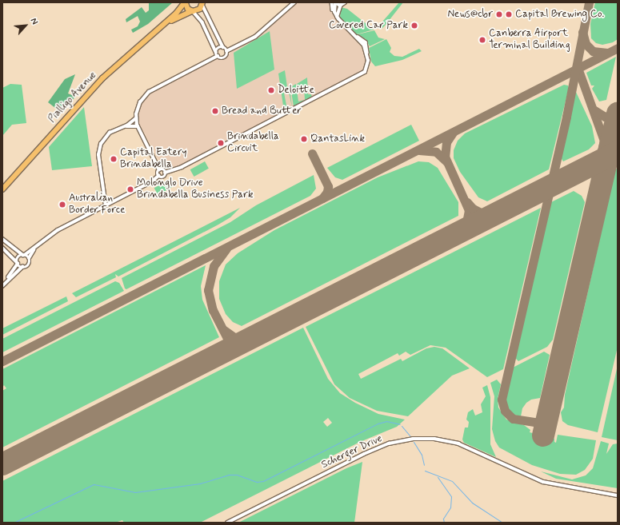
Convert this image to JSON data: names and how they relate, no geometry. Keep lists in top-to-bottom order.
{
  "streets": {
    "main road": ["Pialligo Avenue"],
    "street": ["Scherger Drive"]
  },
  "places": [
    "News@cbr",
    "Capital Brewing Co.",
    "Covered Car Park",
    "Canberra Airport Terminal Building",
    "Deloitte",
    "Bread and Butter",
    "QantasLink",
    "Brindabella Circuit",
    "Capital Eatery Brindabella",
    "Molonglo Drive Brindabella Business Park",
    "Australian Border Force"
  ],
  "north": "top right"
}
